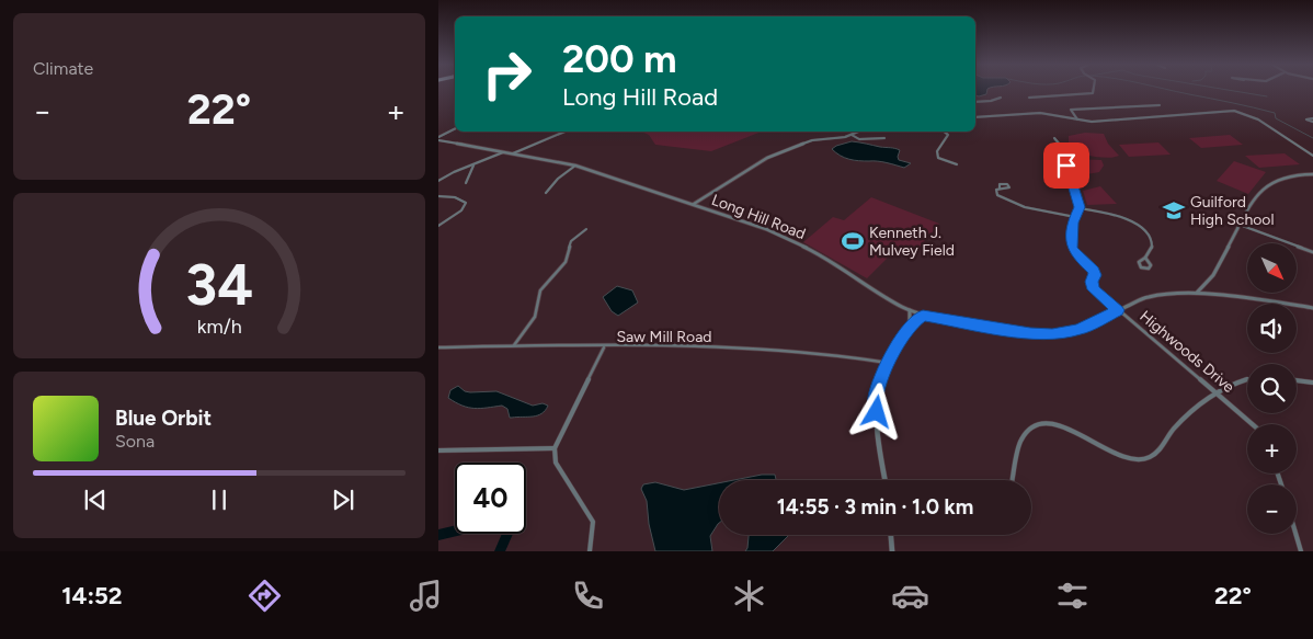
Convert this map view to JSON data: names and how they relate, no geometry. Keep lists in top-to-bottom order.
{
  "streets": {
    "street": ["Long Hill Road", "Saw Mill Road", "Highwoods Drive"]
  },
  "crossings": [
    ["Long Hill Road", "Highwoods Drive"]
  ],
  "places": {
    "school or university": ["Guilford High School"],
    "sports": ["Kenneth J. Mulvey Field"]
  },
  "north": "bottom right",
  "page": {
    "tile": "Climate",
    "turn": ["200 m", "Long Hill Road"],
    "heat": ["−", "22°", "+"],
    "map_buttons": ["+", "−"],
    "song": ["Blue Orbit", "Sona"],
    "limit": "40",
    "trip": "14:55 · 3 min · 1.0 km",
    "tabs": ["14:52", "22°"],
    "gauge": ["34", "km/h"]
  }
}
